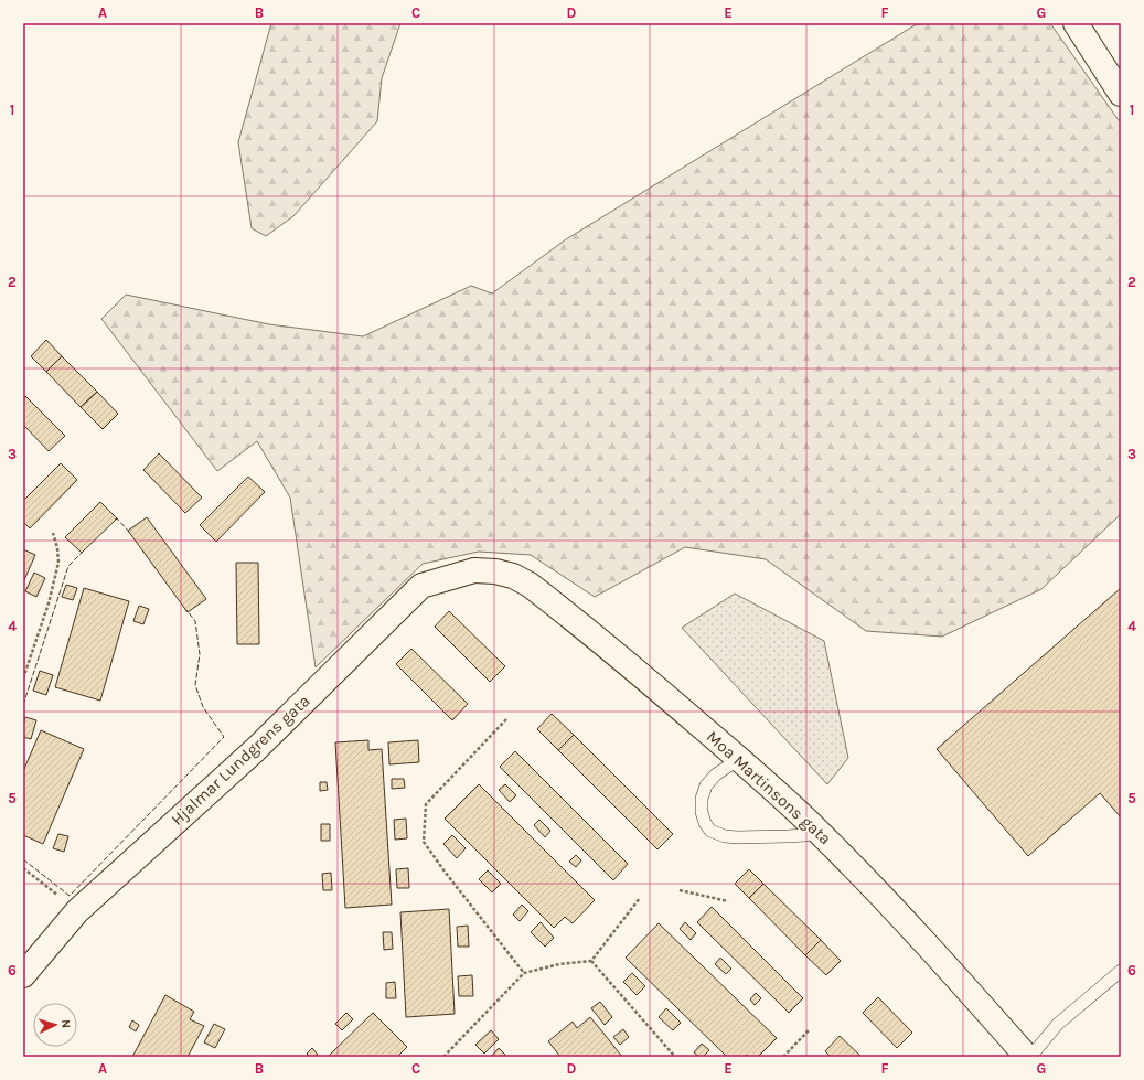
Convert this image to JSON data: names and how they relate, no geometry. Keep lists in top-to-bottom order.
{
  "streets": {
    "main road": ["Hjalmar Lundgrens gata", "Moa Martinsons gata"]
  },
  "crossings": [
    ["Hjalmar Lundgrens gata", "Moa Martinsons gata"]
  ],
  "north": "right",
  "grid": {
    "columns": [
      "A",
      "B",
      "C",
      "D",
      "E",
      "F",
      "G"
    ],
    "rows": [
      "1",
      "2",
      "3",
      "4",
      "5",
      "6"
    ]
  }
}
